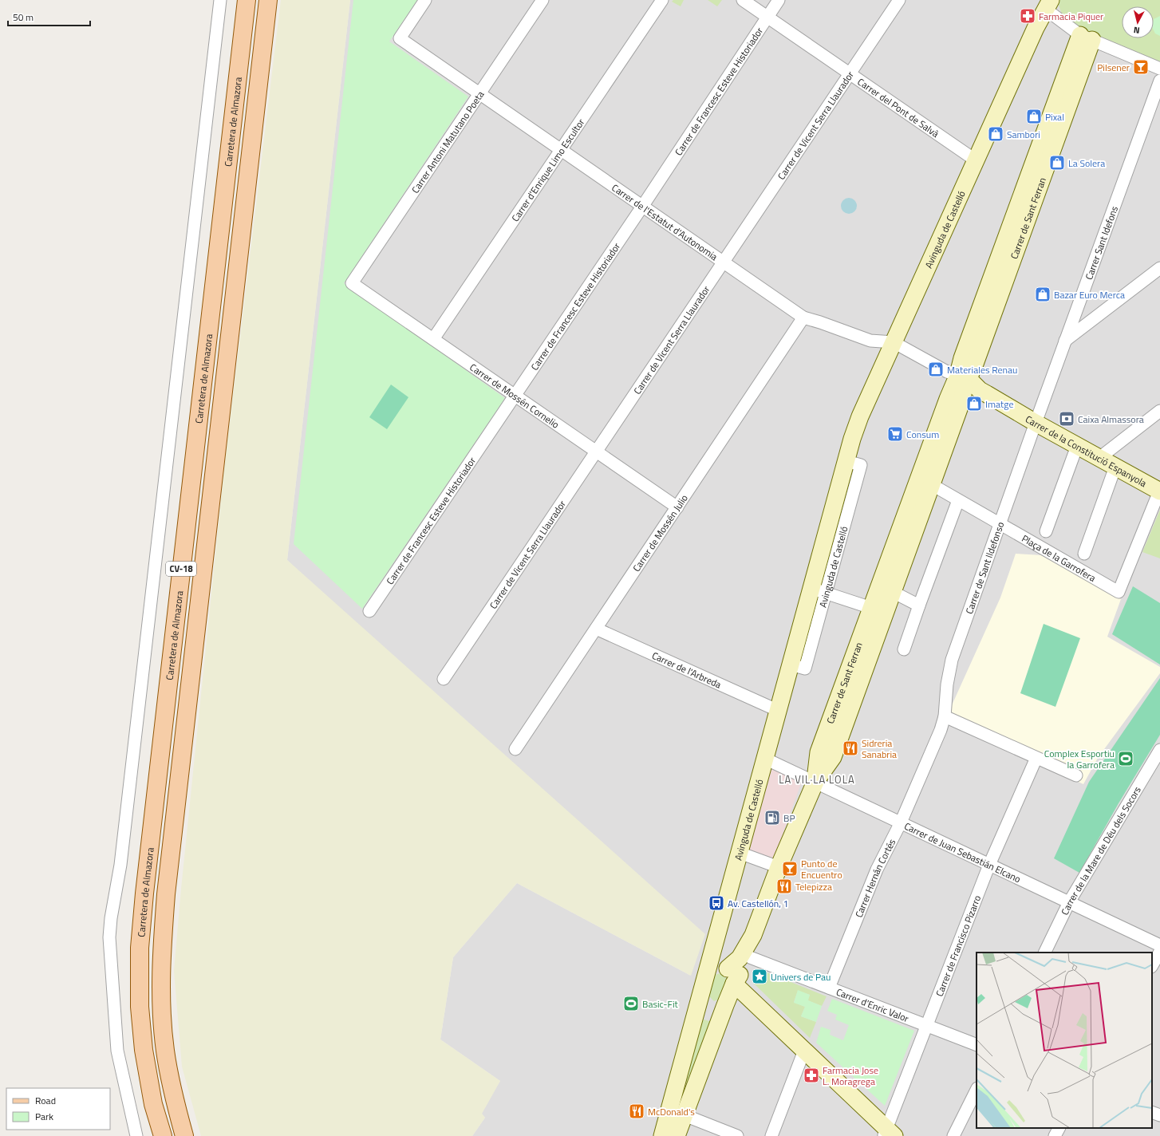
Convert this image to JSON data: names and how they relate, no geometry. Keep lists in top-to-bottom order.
{
  "streets": {
    "main road": ["Carretera de Almazora", "CV-18"],
    "street": [
      "Carrer de Francesc Esteve Historiador",
      "Carrer del Pont de Salvà",
      "Carrer de Vicent Serra Llaurador",
      "Carrer Antoni Matutano Poeta",
      "Carrer d'Enrique Limo Escultor",
      "Carrer de Sant Ferran",
      "Carrer de l'Estatut d'Autonomia",
      "Avinguda de Castelló",
      "Carrer Sant Idefons",
      "Carrer de Mossén Cornelio",
      "Carrer de la Constitució Espanyola",
      "Carrer de Mossén Julio",
      "Plaça de la Garrofera",
      "Carrer de Sant Ildefonso",
      "Carrer de l'Arbreda",
      "Carrer de la Mare de Déu dels Socors",
      "Carrer de Juan Sebastián Elcano",
      "Carrer Hernán Cortés",
      "Carrer de Francisco Pizarro",
      "Carrer d'Enric Valor"
    ]
  },
  "crossings": [
    ["Carrer de Francesc Esteve Historiador", "Carrer del Pont de Salvà"],
    ["Carrer de Francesc Esteve Historiador", "Carrer de l'Estatut d'Autonomia"],
    ["Carrer de Francesc Esteve Historiador", "Carrer de Mossén Cornelio"],
    ["Carrer del Pont de Salvà", "Carrer de Vicent Serra Llaurador"],
    ["Carrer del Pont de Salvà", "Avinguda de Castelló"],
    ["Carrer de Vicent Serra Llaurador", "Carrer de l'Estatut d'Autonomia"],
    ["Carrer de Vicent Serra Llaurador", "Carrer de Mossén Cornelio"],
    ["Carrer Antoni Matutano Poeta", "Carrer de l'Estatut d'Autonomia"],
    ["Carrer Antoni Matutano Poeta", "Carrer de Mossén Cornelio"],
    ["Carrer d'Enrique Limo Escultor", "Carrer de l'Estatut d'Autonomia"],
    ["Carrer d'Enrique Limo Escultor", "Carrer de Mossén Cornelio"],
    ["Carrer de Sant Ferran", "Carrer de l'Estatut d'Autonomia"],
    ["Carrer de Sant Ferran", "Avinguda de Castelló"],
    ["Carrer de Sant Ferran", "Carrer de la Constitució Espanyola"],
    ["Carrer de Sant Ferran", "Plaça de la Garrofera"],
    ["Carrer de Sant Ferran", "Carrer de Juan Sebastián Elcano"],
    ["Carrer de Sant Ferran", "Carrer d'Enric Valor"],
    ["Carrer de l'Estatut d'Autonomia", "Avinguda de Castelló"],
    ["Carrer de l'Estatut d'Autonomia", "Carrer de la Constitució Espanyola"],
    ["Carrer de l'Estatut d'Autonomia", "Carrer de Mossén Julio"],
    ["Avinguda de Castelló", "Carrer de l'Arbreda"],
    ["Avinguda de Castelló", "Carrer de Juan Sebastián Elcano"],
    ["Carrer Sant Idefons", "Carrer de la Constitució Espanyola"],
    ["Carrer Sant Idefons", "Carrer de Sant Ildefonso"],
    ["Carrer de Mossén Cornelio", "Carrer de Mossén Julio"],
    ["Carrer de la Constitució Espanyola", "Plaça de la Garrofera"],
    ["Carrer de la Constitució Espanyola", "Carrer de Sant Ildefonso"],
    ["Carrer de Mossén Julio", "Carrer de l'Arbreda"],
    ["Plaça de la Garrofera", "Carrer de Sant Ildefonso"],
    ["Carrer de Sant Ildefonso", "Carrer Hernán Cortés"],
    ["Carrer de la Mare de Déu dels Socors", "Carrer de Juan Sebastián Elcano"],
    ["Carrer de Juan Sebastián Elcano", "Carrer Hernán Cortés"],
    ["Carrer de Juan Sebastián Elcano", "Carrer de Francisco Pizarro"],
    ["Carrer Hernán Cortés", "Carrer d'Enric Valor"],
    ["Carrer de Francisco Pizarro", "Carrer d'Enric Valor"]
  ],
  "districts": ["LA VIL·LA LOLA"],
  "places": {
    "pharmacy": ["Farmacia Piquer", "Farmacia Jose L. Moragrega"],
    "bar": ["Pilsener", "Punto de Encuentro"],
    "shop": [
      "Pixal",
      "Sambori",
      "La Solera",
      "Bazar Euro Merca",
      "Materiales Renau",
      "Imatge"
    ],
    "bank": ["Caixa Almassora"],
    "supermarket": ["Consum"],
    "restaurant": ["Sidreria Sanabria", "Telepizza", "McDonald's"],
    "sports": ["Complex Esportiu la Garrofera", "Basic-Fit"],
    "fuel station": ["BP"],
    "bus stop": ["Av. Castellón, 1"],
    "place": ["Univers de Pau"]
  },
  "legend": ["Road", "Park"],
  "scale_bar": "50 m",
  "north": "bottom"
}
